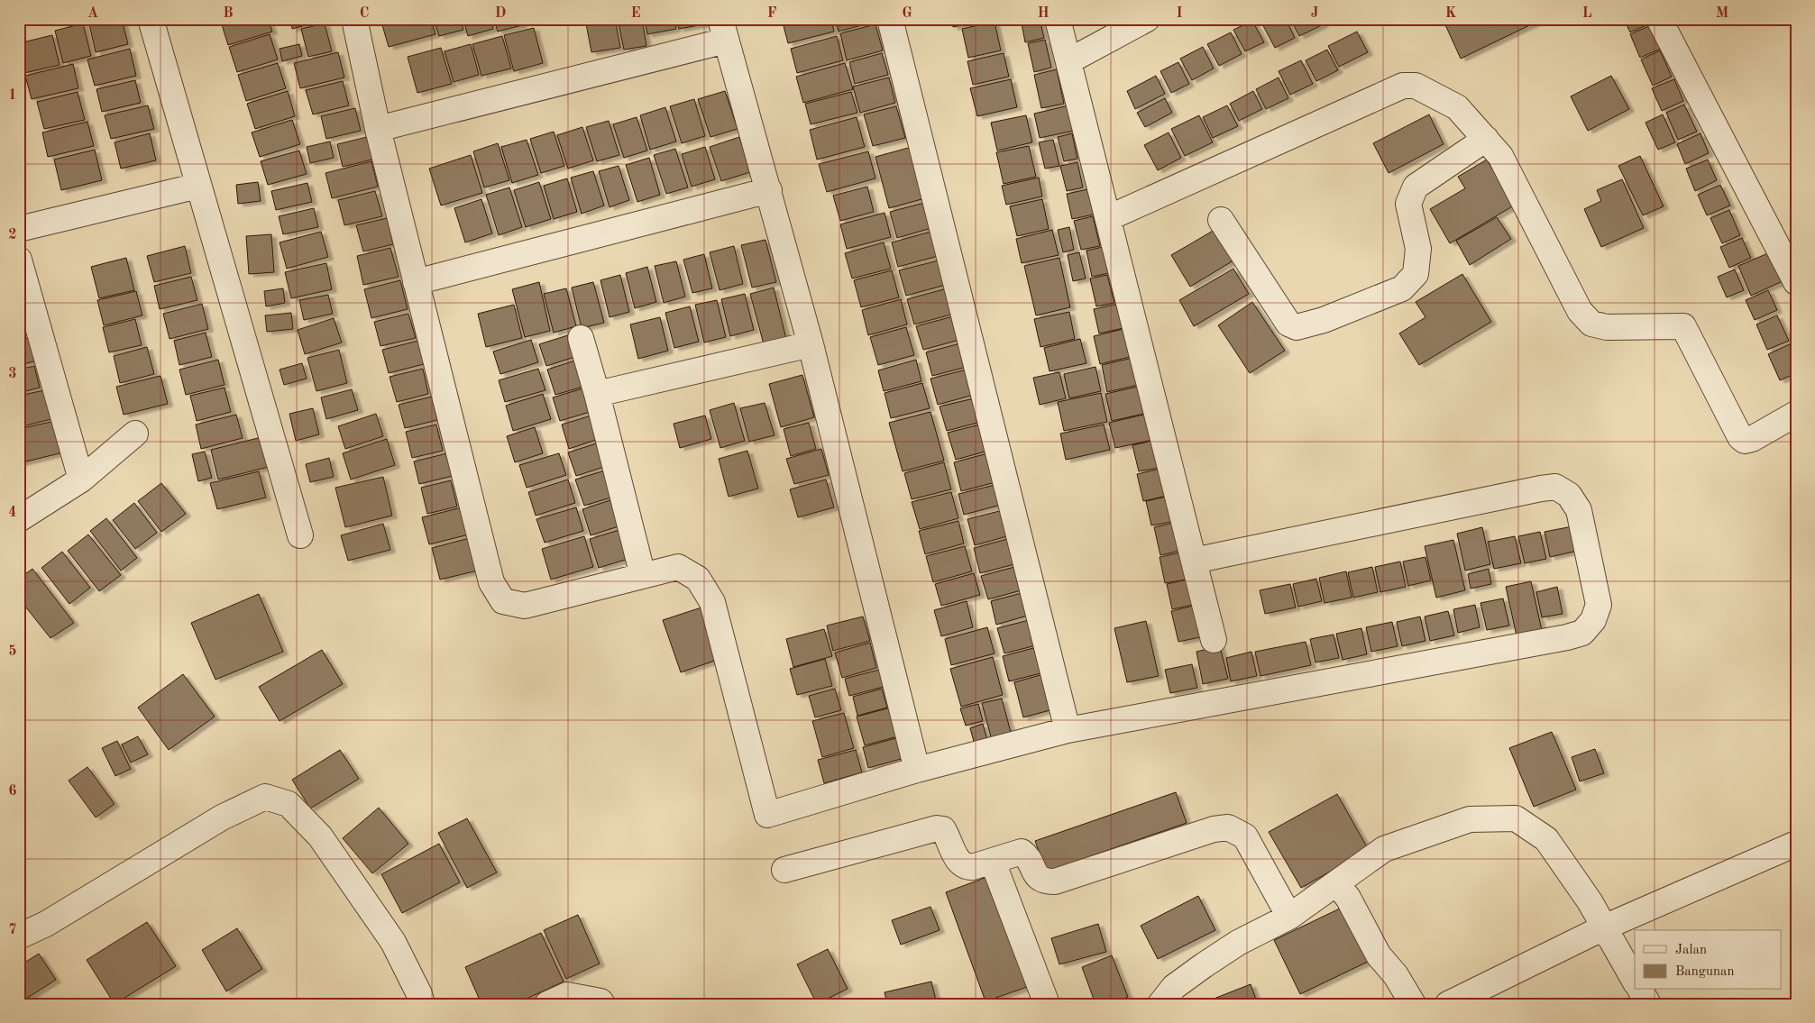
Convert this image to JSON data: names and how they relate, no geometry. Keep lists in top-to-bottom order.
{
  "legend": ["Jalan", "Bangunan"],
  "grid": {
    "columns": [
      "A",
      "B",
      "C",
      "D",
      "E",
      "F",
      "G",
      "H",
      "I",
      "J",
      "K",
      "L",
      "M"
    ],
    "rows": [
      "1",
      "2",
      "3",
      "4",
      "5",
      "6",
      "7"
    ]
  }
}
